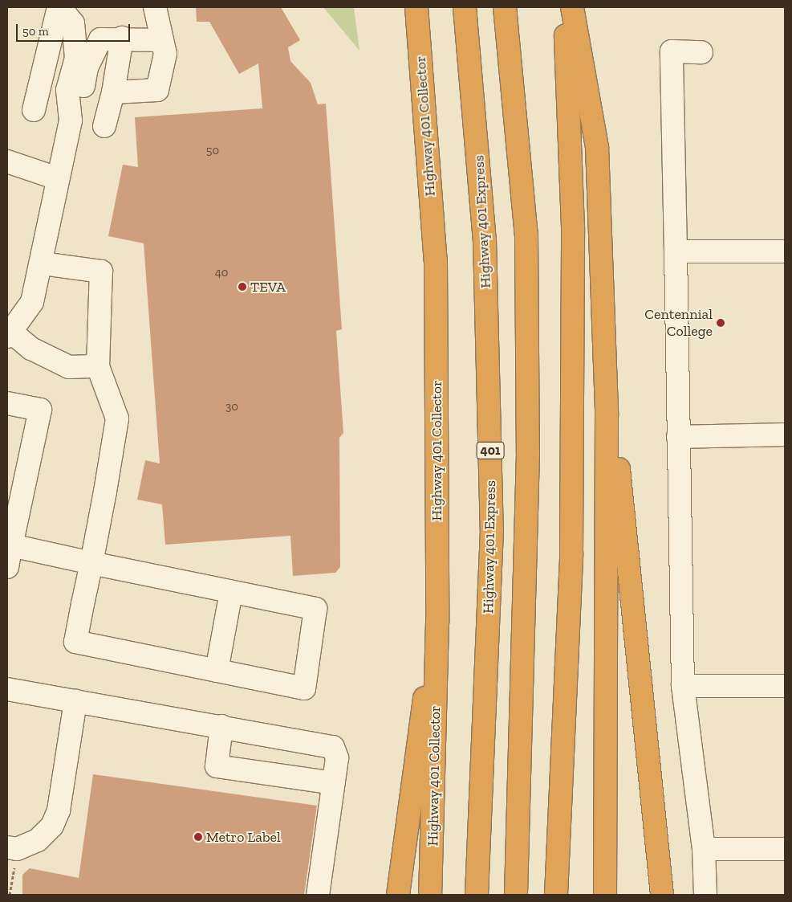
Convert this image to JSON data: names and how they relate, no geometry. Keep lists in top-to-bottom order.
{
  "streets": {
    "highway": ["Highway 401 Collector", "Highway 401 Express", "401"]
  },
  "places": ["TEVA", "Centennial College", "Metro Label"],
  "house_numbers": ["50", "40", "30"],
  "scale_bar": "50 m"
}
